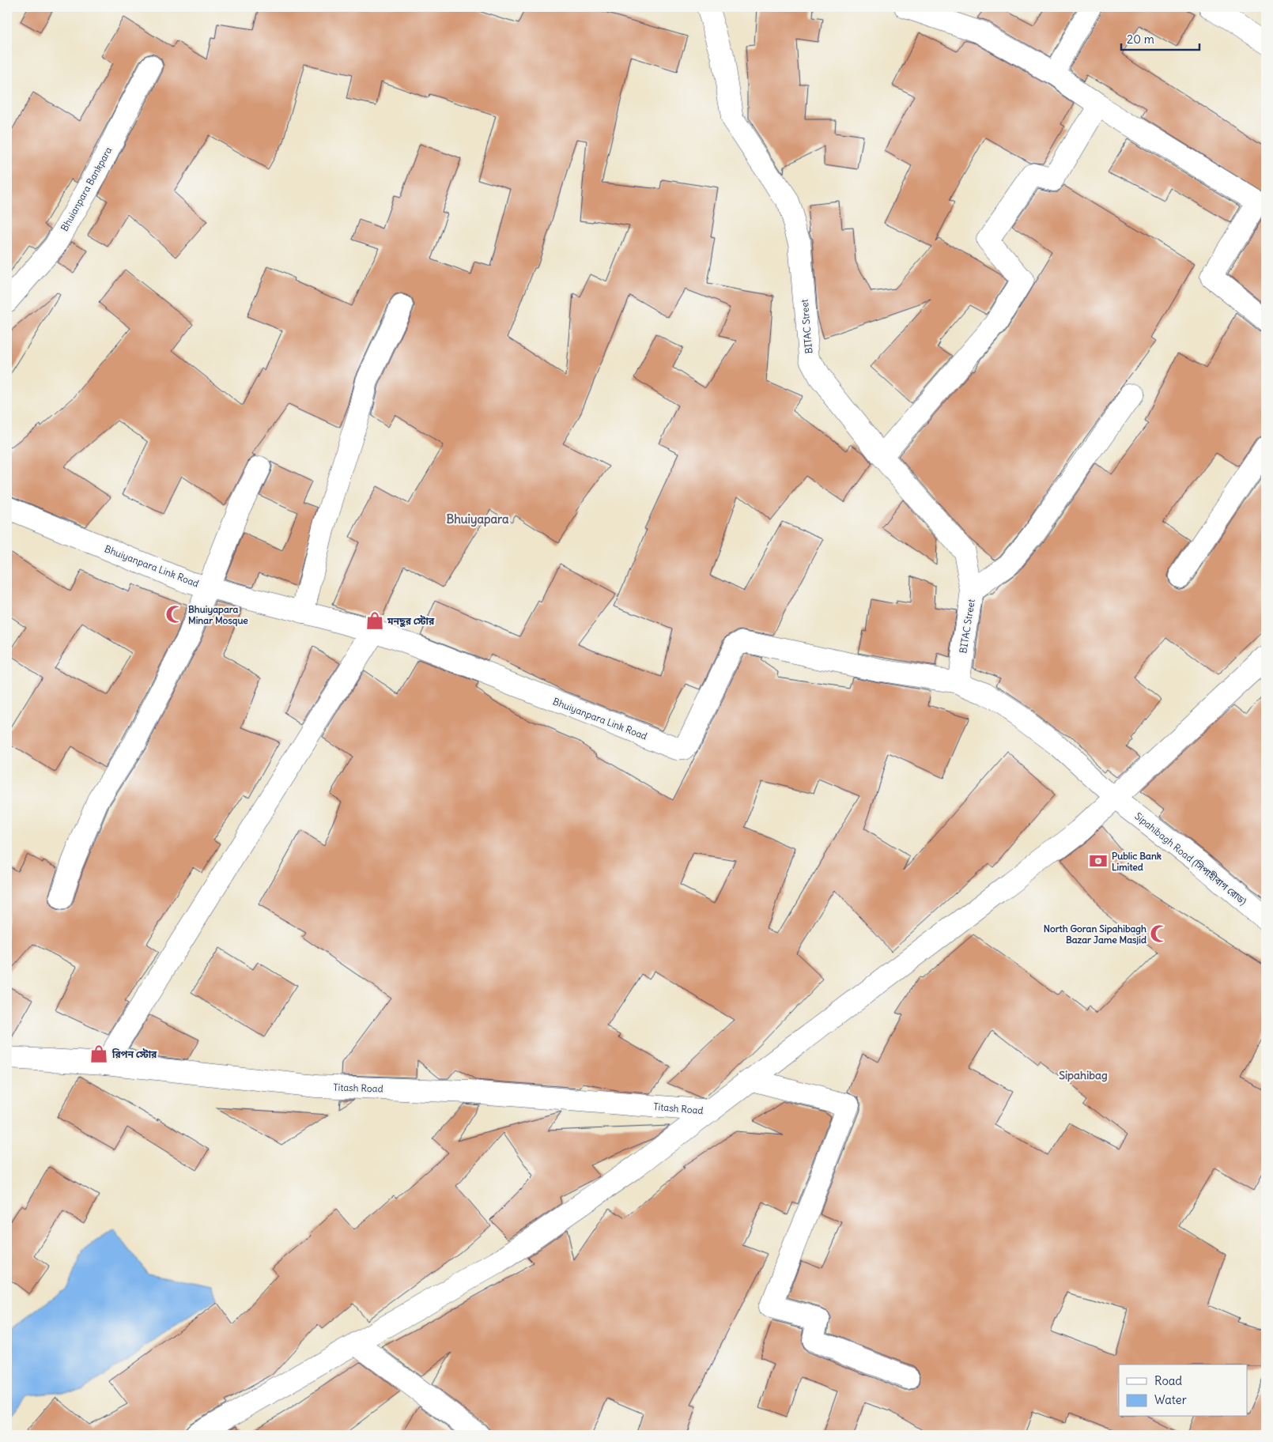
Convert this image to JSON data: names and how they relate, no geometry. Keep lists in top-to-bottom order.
{
  "streets": {
    "street": [
      "Bhuianpara Bankpara",
      "BITAC Street",
      "Bhuiyanpara Link Road",
      "Sipahibagh Road (সিপাহীবাগ রোড)",
      "Titash Road"
    ]
  },
  "crossings": [
    ["BITAC Street", "Bhuiyanpara Link Road"],
    ["Bhuiyanpara Link Road", "Sipahibagh Road (সিপাহীবাগ রোড)"]
  ],
  "districts": ["Bhuiyapara", "Sipahibag"],
  "places": {
    "mosque": ["Bhuiyapara Minar Mosque", "North Goran Sipahibagh Bazar Jame Masjid"],
    "shop": ["মনছুর স্টোর", "রিপন স্টোর"],
    "bank": ["Public Bank Limited"]
  },
  "legend": ["Road", "Water"],
  "scale_bar": "20 m"
}
